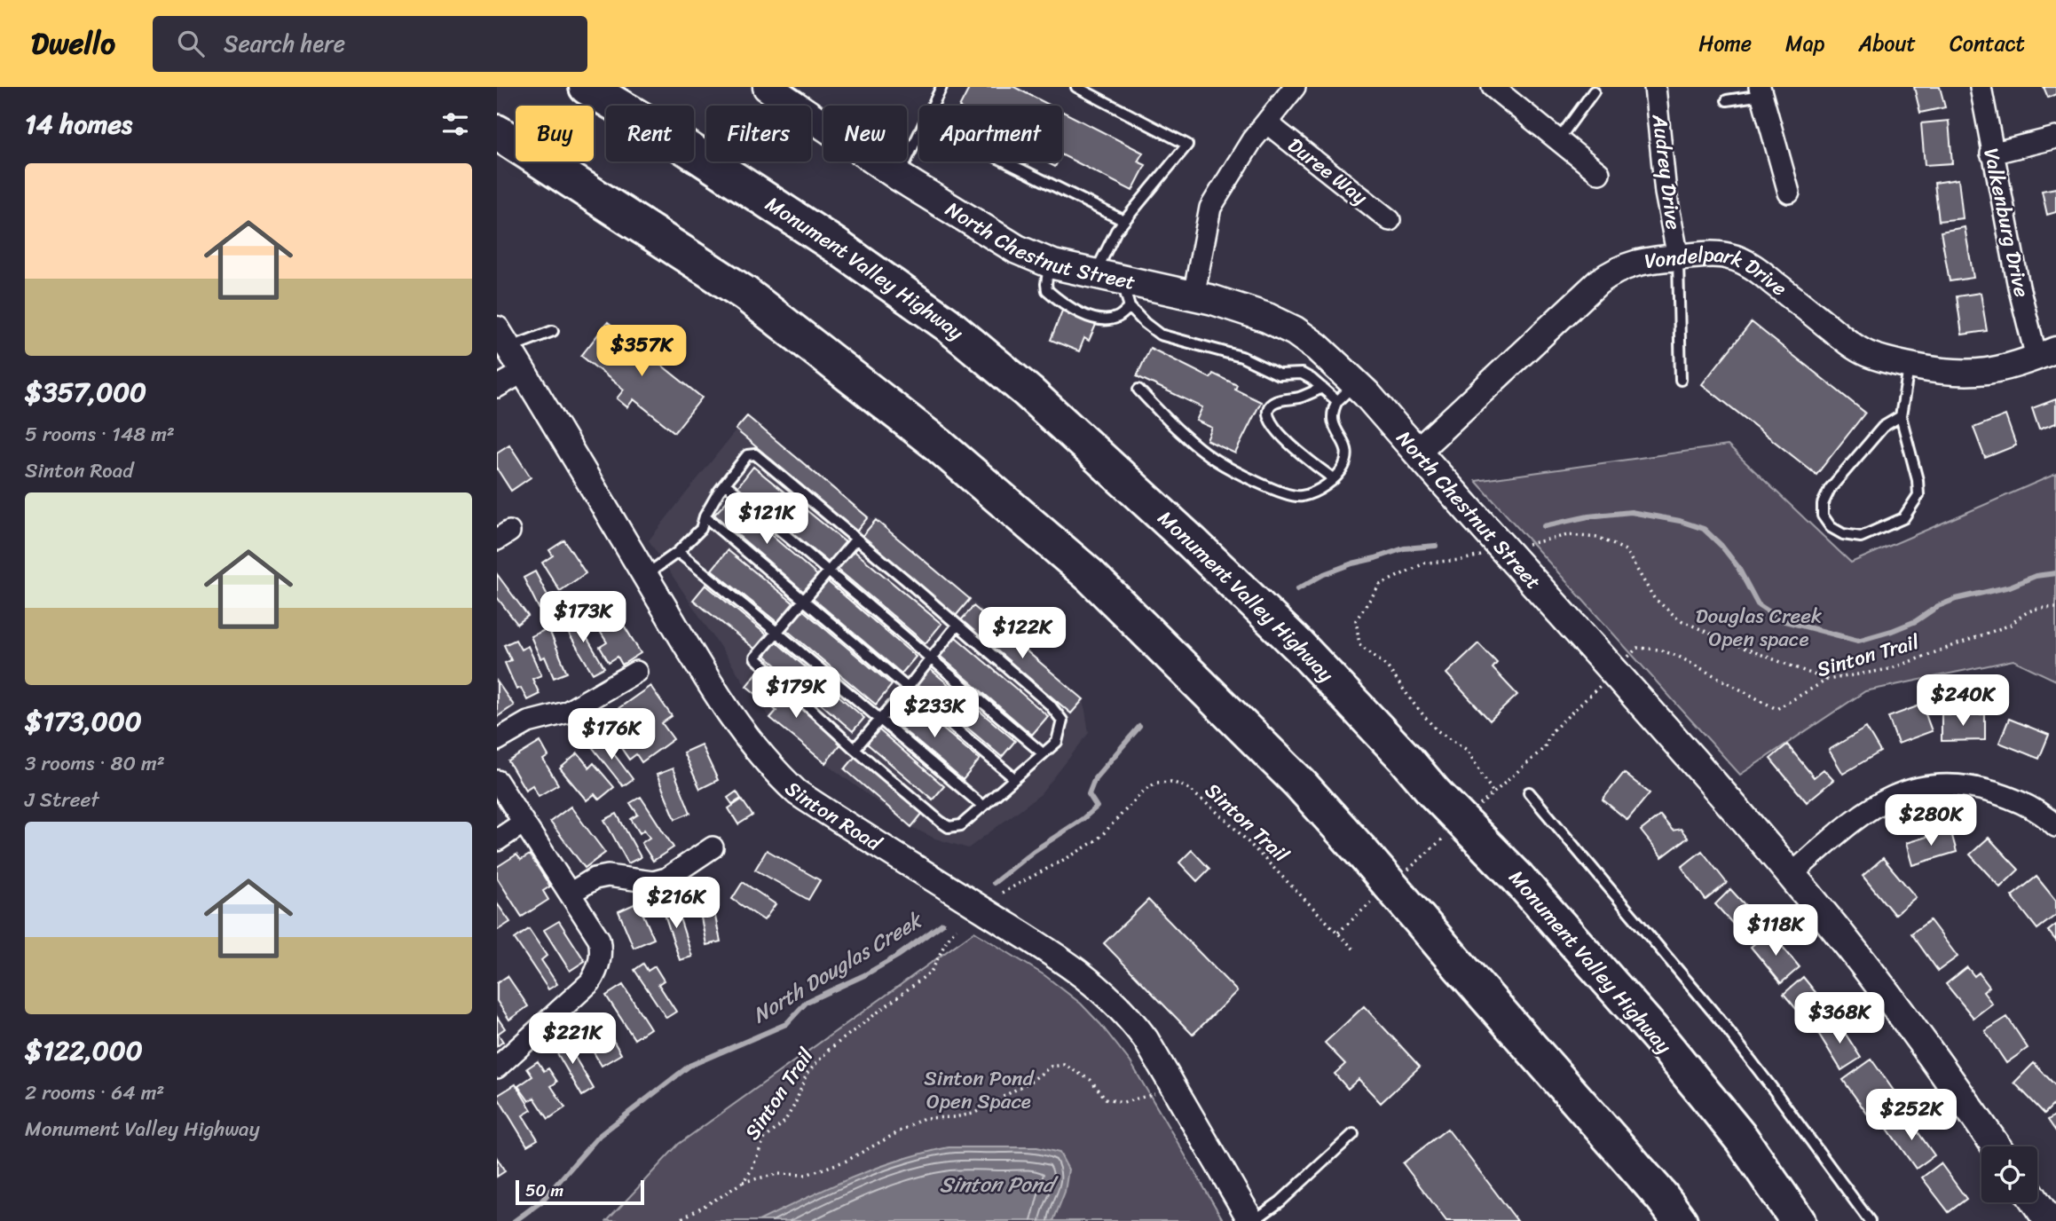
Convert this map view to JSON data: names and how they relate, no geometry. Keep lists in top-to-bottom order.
{
  "streets": {
    "highway": ["Monument Valley Highway"],
    "main road": ["North Chestnut Street"],
    "street": [
      "Duree Way",
      "Audrey Drive",
      "Valkenburg Drive",
      "Vondelpark Drive",
      "Sinton Road"
    ],
    "path": ["Sinton Trail"]
  },
  "crossings": [
    ["Audrey Drive", "Vondelpark Drive"],
    ["Valkenburg Drive", "Vondelpark Drive"],
    ["North Chestnut Street", "Vondelpark Drive"]
  ],
  "water": ["North Douglas Creek", "Sinton Pond"],
  "parks": ["Douglas Creek Open space", "Sinton Pond Open Space"],
  "scale_bar": "50 m",
  "page": {
    "header": "Dwello",
    "search": "Search here",
    "nav": [
      "Home",
      "Map",
      "About",
      "Contact"
    ],
    "heading": "14 homes",
    "chip": [
      "Buy",
      "Rent",
      "Filters",
      "New",
      "Apartment"
    ],
    "list": [
      {
        "name": "$357,000",
        "note": "5 rooms · 148 m² · Sinton Road"
      },
      {
        "name": "$173,000",
        "note": "3 rooms · 80 m² · J Street"
      },
      {
        "name": "$122,000",
        "note": "2 rooms · 64 m² · Monument Valley Highway"
      }
    ],
    "price": [
      "$357K",
      "$121K",
      "$173K",
      "$122K",
      "$179K",
      "$240K",
      "$233K",
      "$176K",
      "$280K",
      "$216K",
      "$118K",
      "$368K",
      "$221K",
      "$252K"
    ],
    "scale": "50 m"
  }
}
